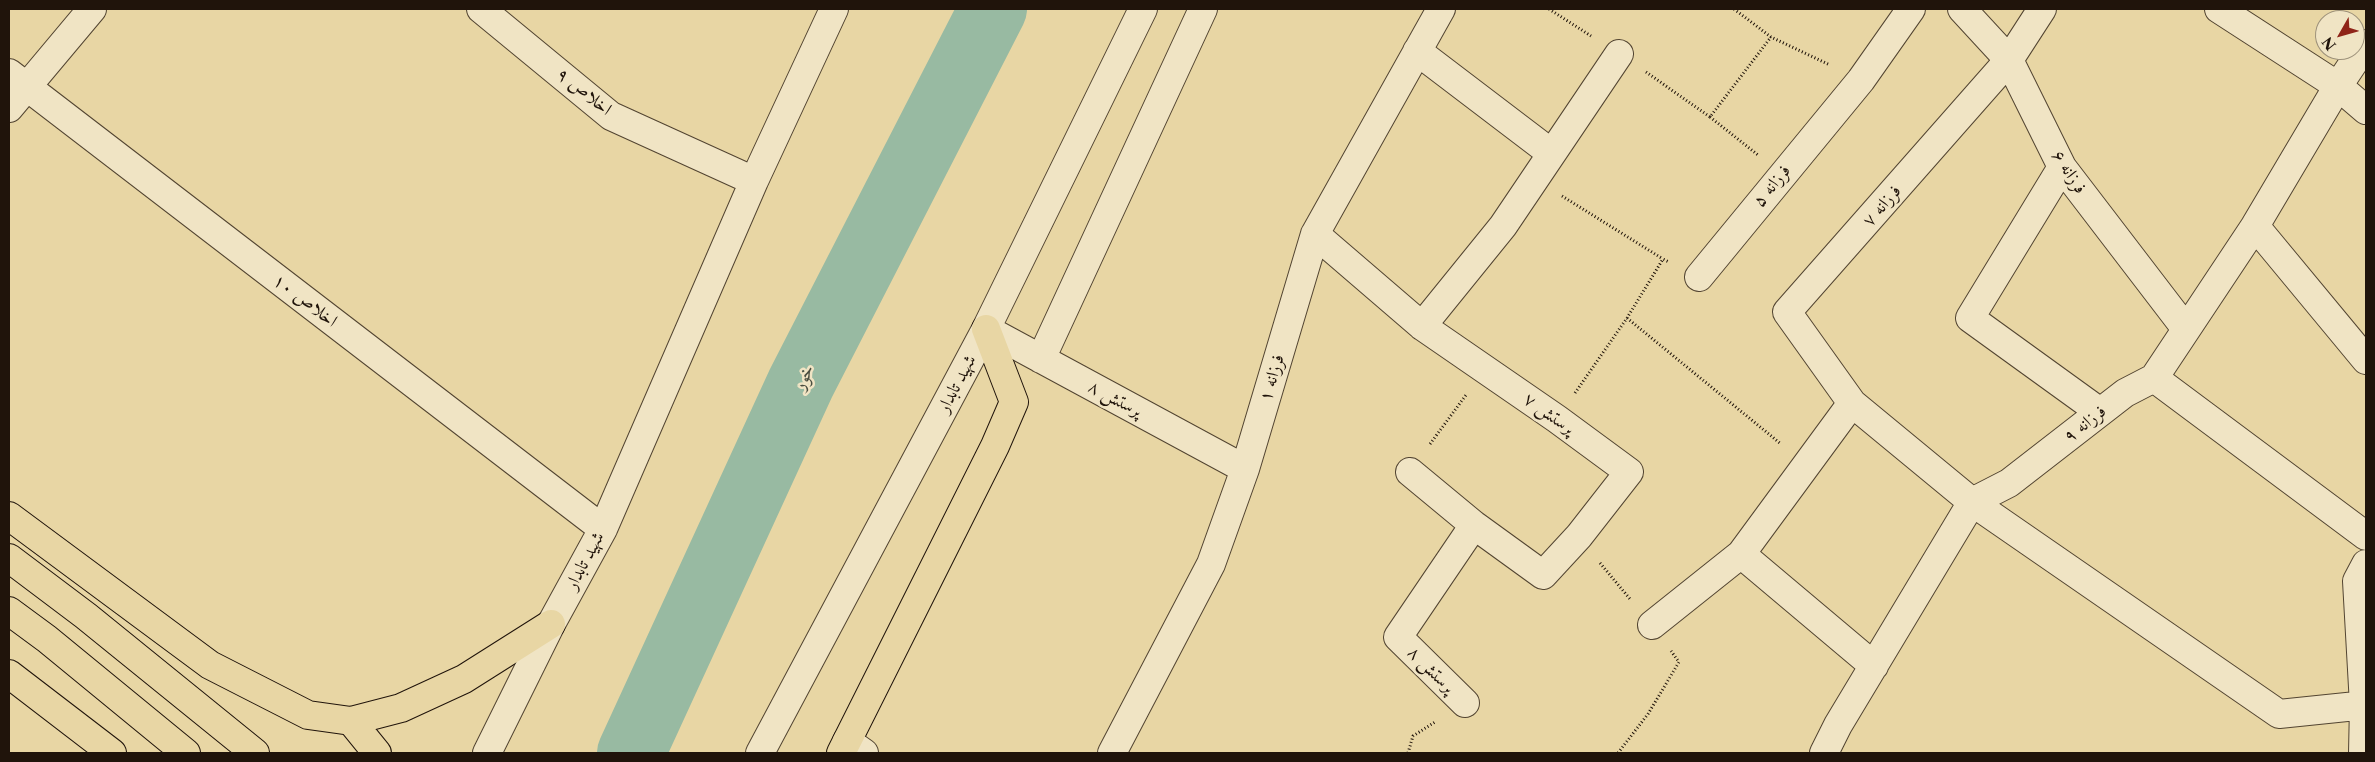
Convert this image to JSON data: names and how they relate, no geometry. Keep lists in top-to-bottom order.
{
  "streets": {
    "street": [
      "اخلاص ۹",
      "فرزانه ۶",
      "فرزانه ۵",
      "فرزانه ۷",
      "اخلاص ۱۰",
      "فرزانه ۱",
      "شهید تابدار",
      "پرستش ۸",
      "پرستش ۷",
      "فرزانه ۹"
    ]
  },
  "crossings": [
    ["اخلاص ۹", "شهید تابدار"],
    ["فرزانه ۶", "فرزانه ۷"],
    ["فرزانه ۶", "فرزانه ۹"],
    ["اخلاص ۱۰", "شهید تابدار"],
    ["فرزانه ۱", "پرستش ۸"],
    ["فرزانه ۱", "پرستش ۷"],
    ["شهید تابدار", "پرستش ۸"]
  ],
  "water": ["خور"],
  "north": "bottom left"
}
